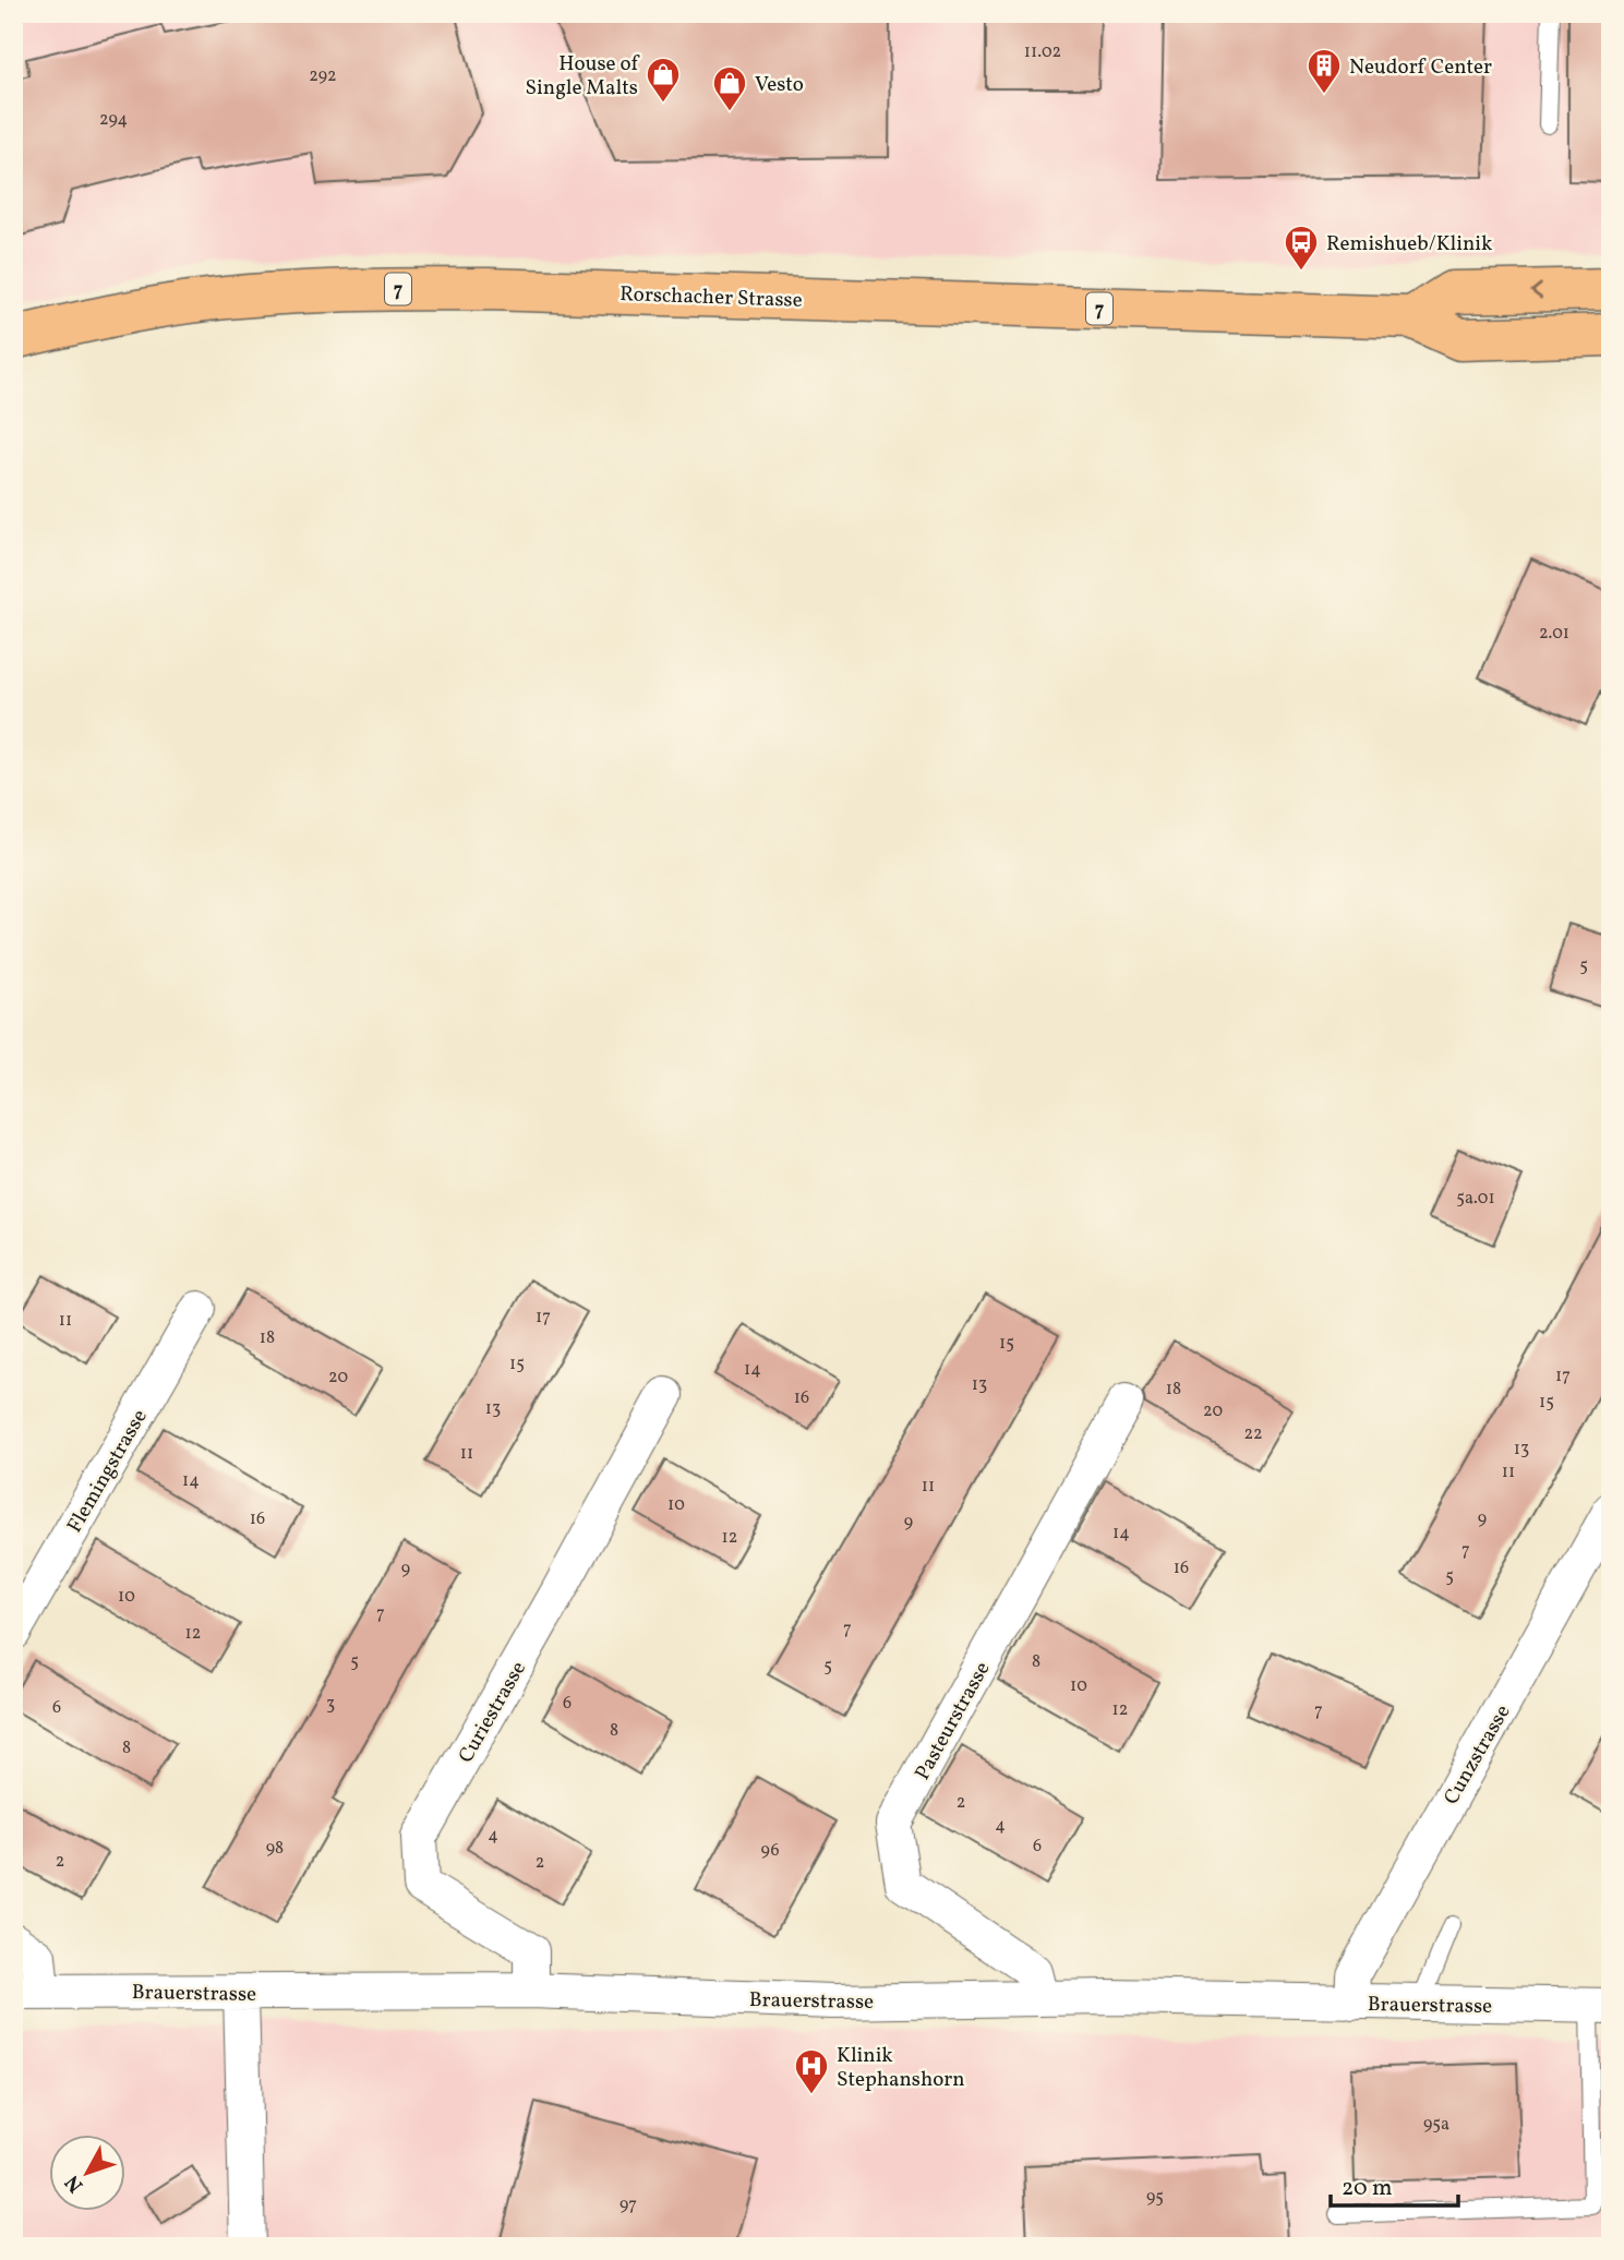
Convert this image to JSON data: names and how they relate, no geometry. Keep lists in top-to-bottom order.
{
  "streets": {
    "main road": ["7", "Rorschacher Strasse"],
    "street": [
      "Flemingstrasse",
      "Curiestrasse",
      "Pasteurstrasse",
      "Cunzstrasse",
      "Brauerstrasse"
    ]
  },
  "crossings": [
    ["Curiestrasse", "Brauerstrasse"],
    ["Pasteurstrasse", "Brauerstrasse"],
    ["Cunzstrasse", "Brauerstrasse"]
  ],
  "places": {
    "building": ["Neudorf Center"],
    "shop": ["House of Single Malts", "Vesto"],
    "bus stop": ["Remishueb/Klinik"],
    "hospital": ["Klinik Stephanshorn"]
  },
  "house_numbers": [
    "11.02",
    "292",
    "294",
    "2.01",
    "5",
    "5a.01",
    "17",
    "11",
    "18",
    "15",
    "15",
    "14",
    "17",
    "20",
    "13",
    "18",
    "16",
    "15",
    "13",
    "20",
    "22",
    "13",
    "11",
    "11",
    "14",
    "11",
    "10",
    "16",
    "9",
    "9",
    "14",
    "12",
    "7",
    "16",
    "9",
    "5",
    "10",
    "7",
    "7",
    "12",
    "5",
    "8",
    "5",
    "10",
    "6",
    "3",
    "6",
    "12",
    "7",
    "8",
    "8",
    "2",
    "4",
    "4",
    "6",
    "98",
    "96",
    "2",
    "2",
    "95a",
    "95",
    "97"
  ],
  "scale_bar": "20 m",
  "north": "bottom left"
}
